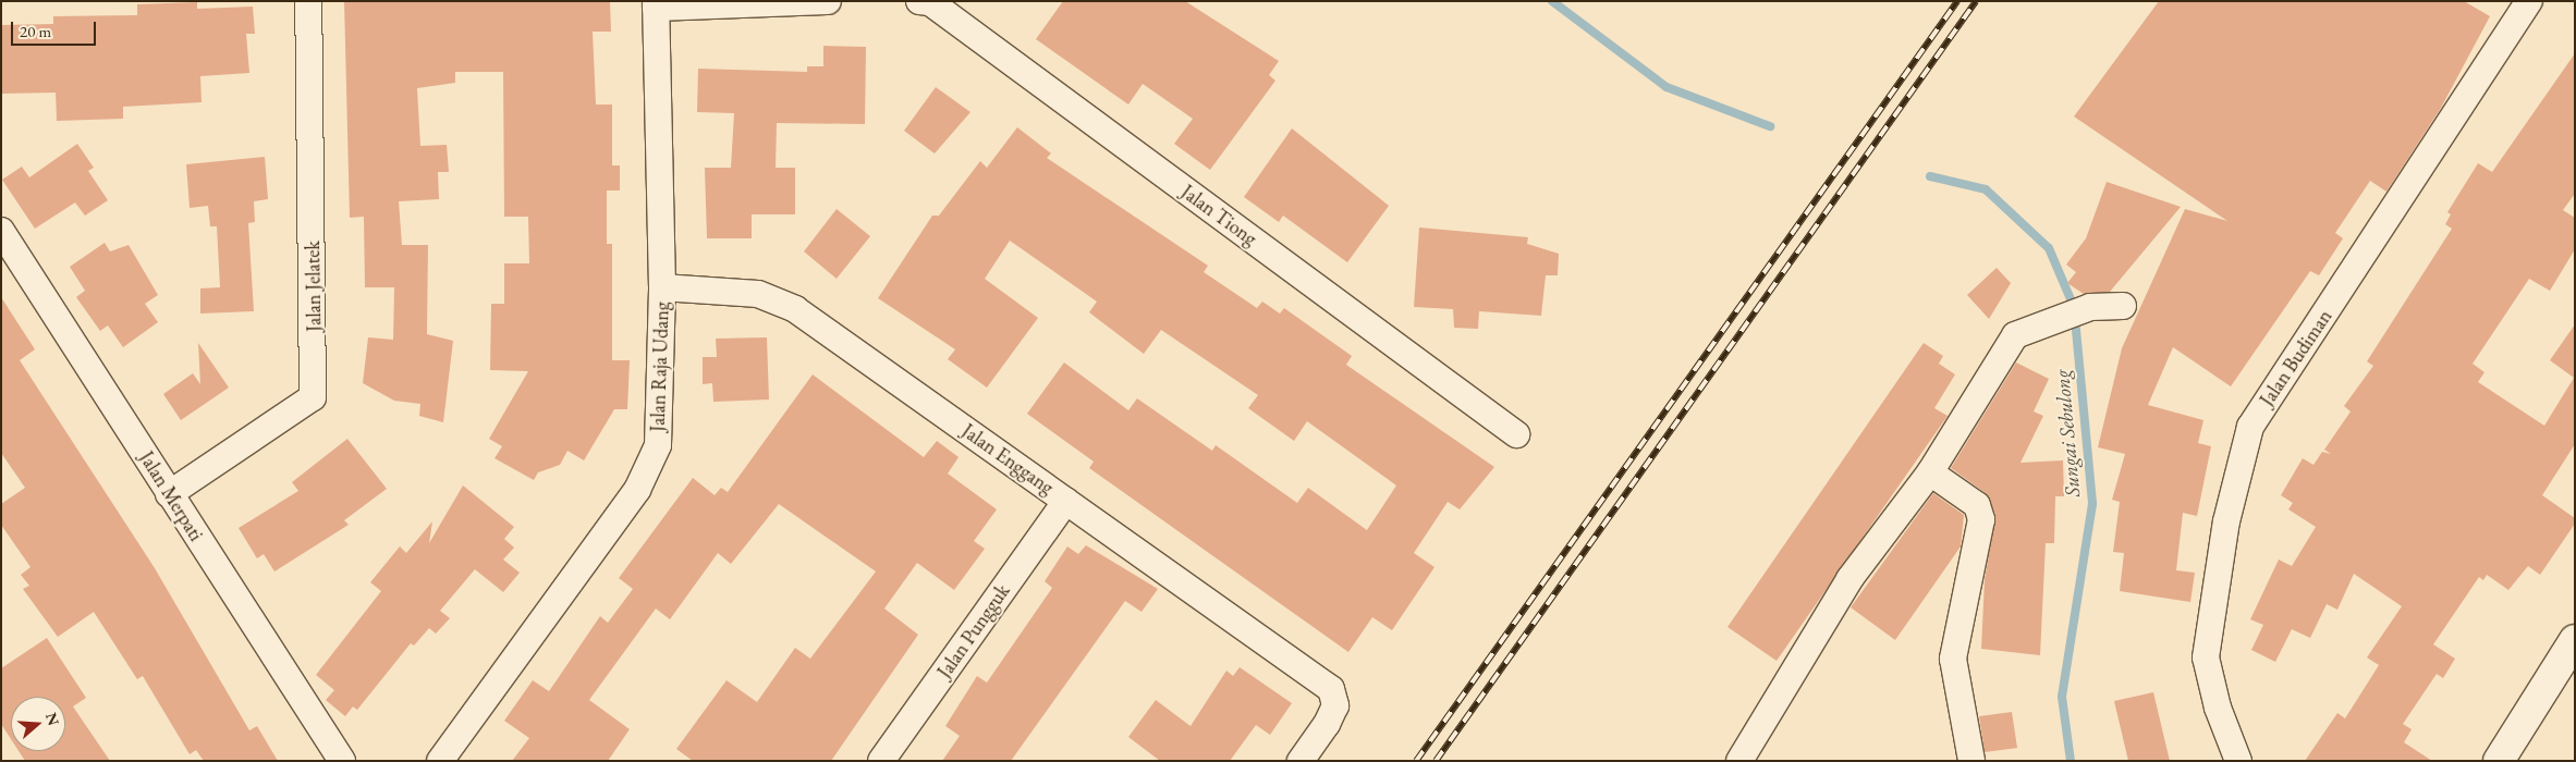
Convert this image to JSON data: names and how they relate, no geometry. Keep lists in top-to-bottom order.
{
  "streets": {
    "street": [
      "Jalan Tiong",
      "Jalan Jelatek",
      "Jalan Budiman",
      "Jalan Raja Udang",
      "Jalan Enggang",
      "Jalan Merpati",
      "Jalan Pungguk"
    ]
  },
  "crossings": [
    ["Jalan Jelatek", "Jalan Merpati"],
    ["Jalan Raja Udang", "Jalan Enggang"],
    ["Jalan Enggang", "Jalan Pungguk"]
  ],
  "water": ["Sungai Sebulong"],
  "scale_bar": "20 m",
  "north": "right"
}
